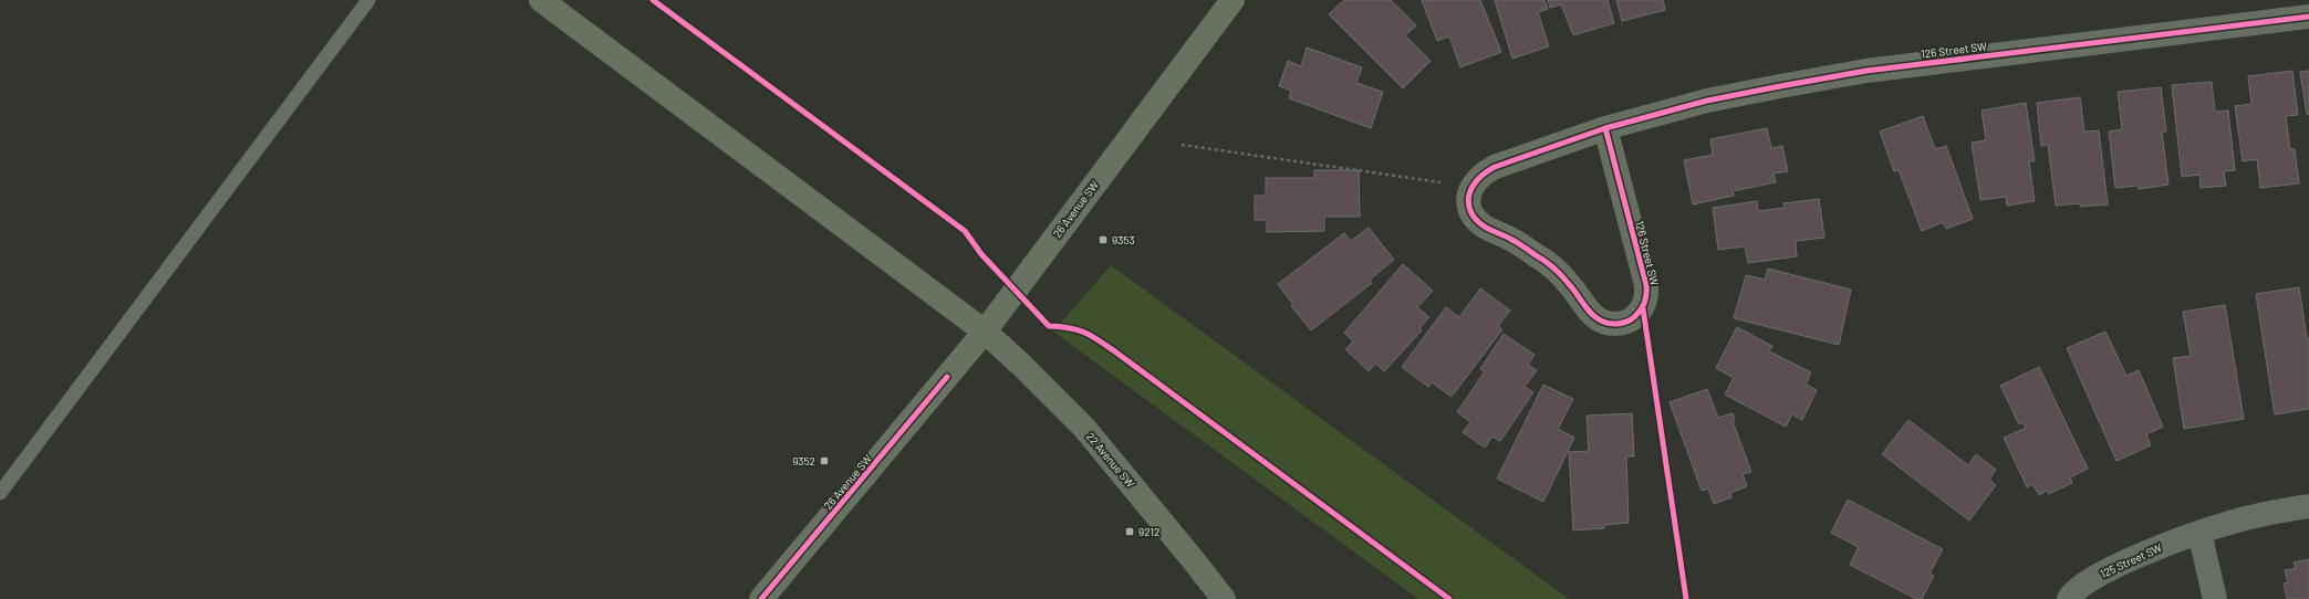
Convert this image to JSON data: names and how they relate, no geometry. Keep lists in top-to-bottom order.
{
  "streets": {
    "street": [
      "126 Street SW",
      "26 Avenue SW",
      "22 Avenue SW",
      "125 Street SW"
    ]
  },
  "crossings": [
    ["26 Avenue SW", "22 Avenue SW"]
  ],
  "places": {
    "transit": ["9353", "9352", "9212"]
  }
}
